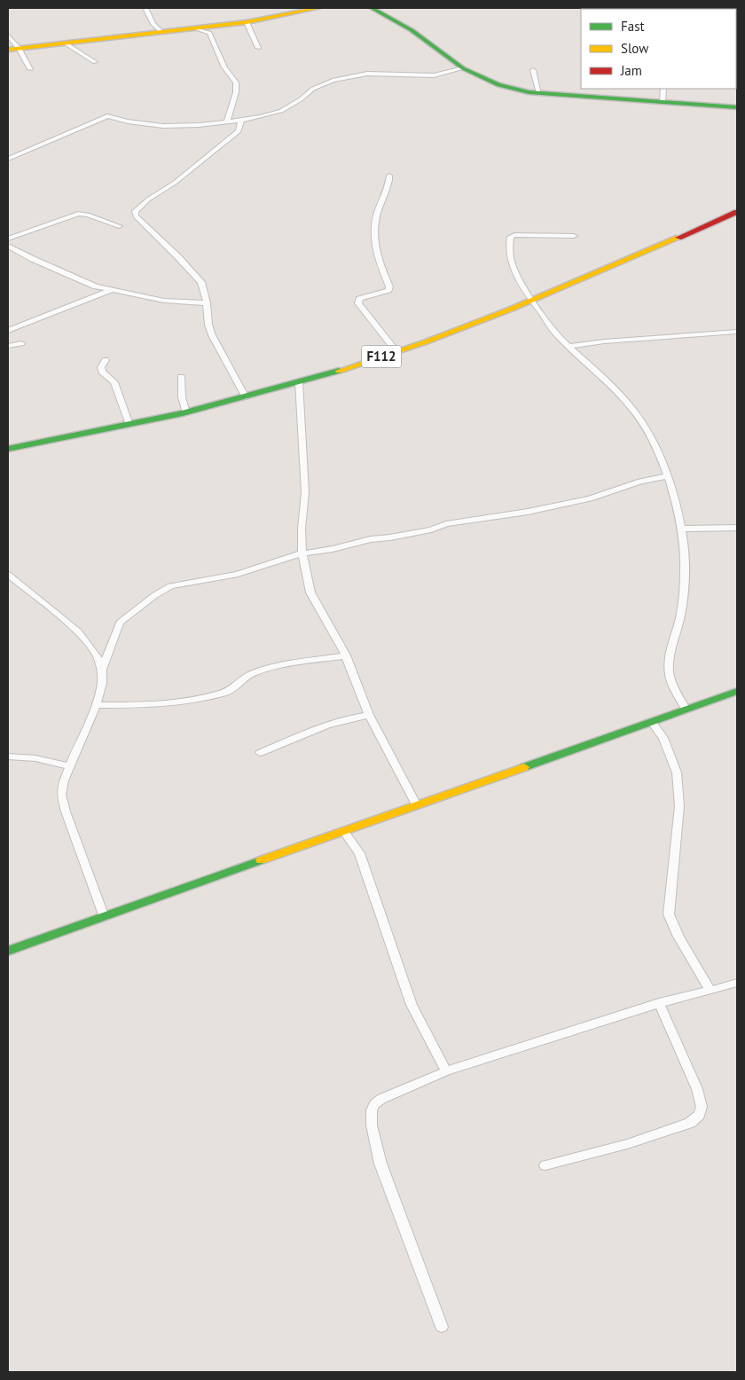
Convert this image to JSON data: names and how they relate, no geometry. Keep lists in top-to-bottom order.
{
  "streets": {
    "main road": ["F112"]
  },
  "legend": ["Fast", "Slow", "Jam"]
}
